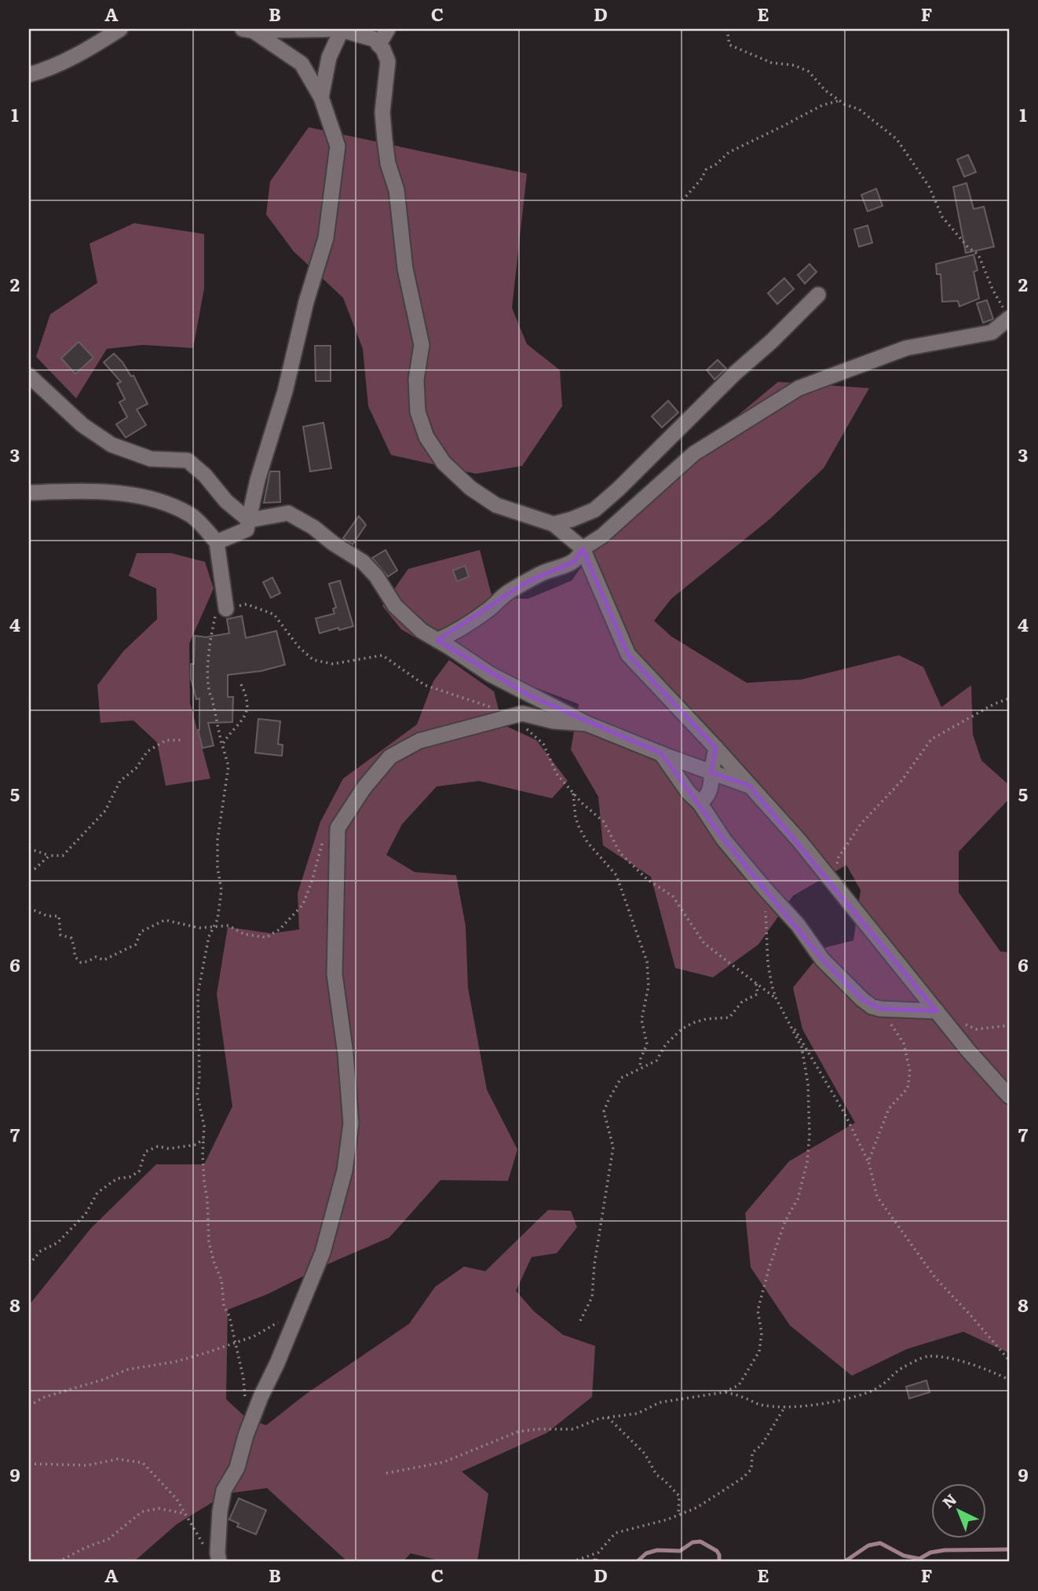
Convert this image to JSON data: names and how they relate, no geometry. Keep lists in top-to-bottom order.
{
  "north": "top left",
  "grid": {
    "columns": [
      "A",
      "B",
      "C",
      "D",
      "E",
      "F"
    ],
    "rows": [
      "1",
      "2",
      "3",
      "4",
      "5",
      "6",
      "7",
      "8",
      "9"
    ]
  }
}
